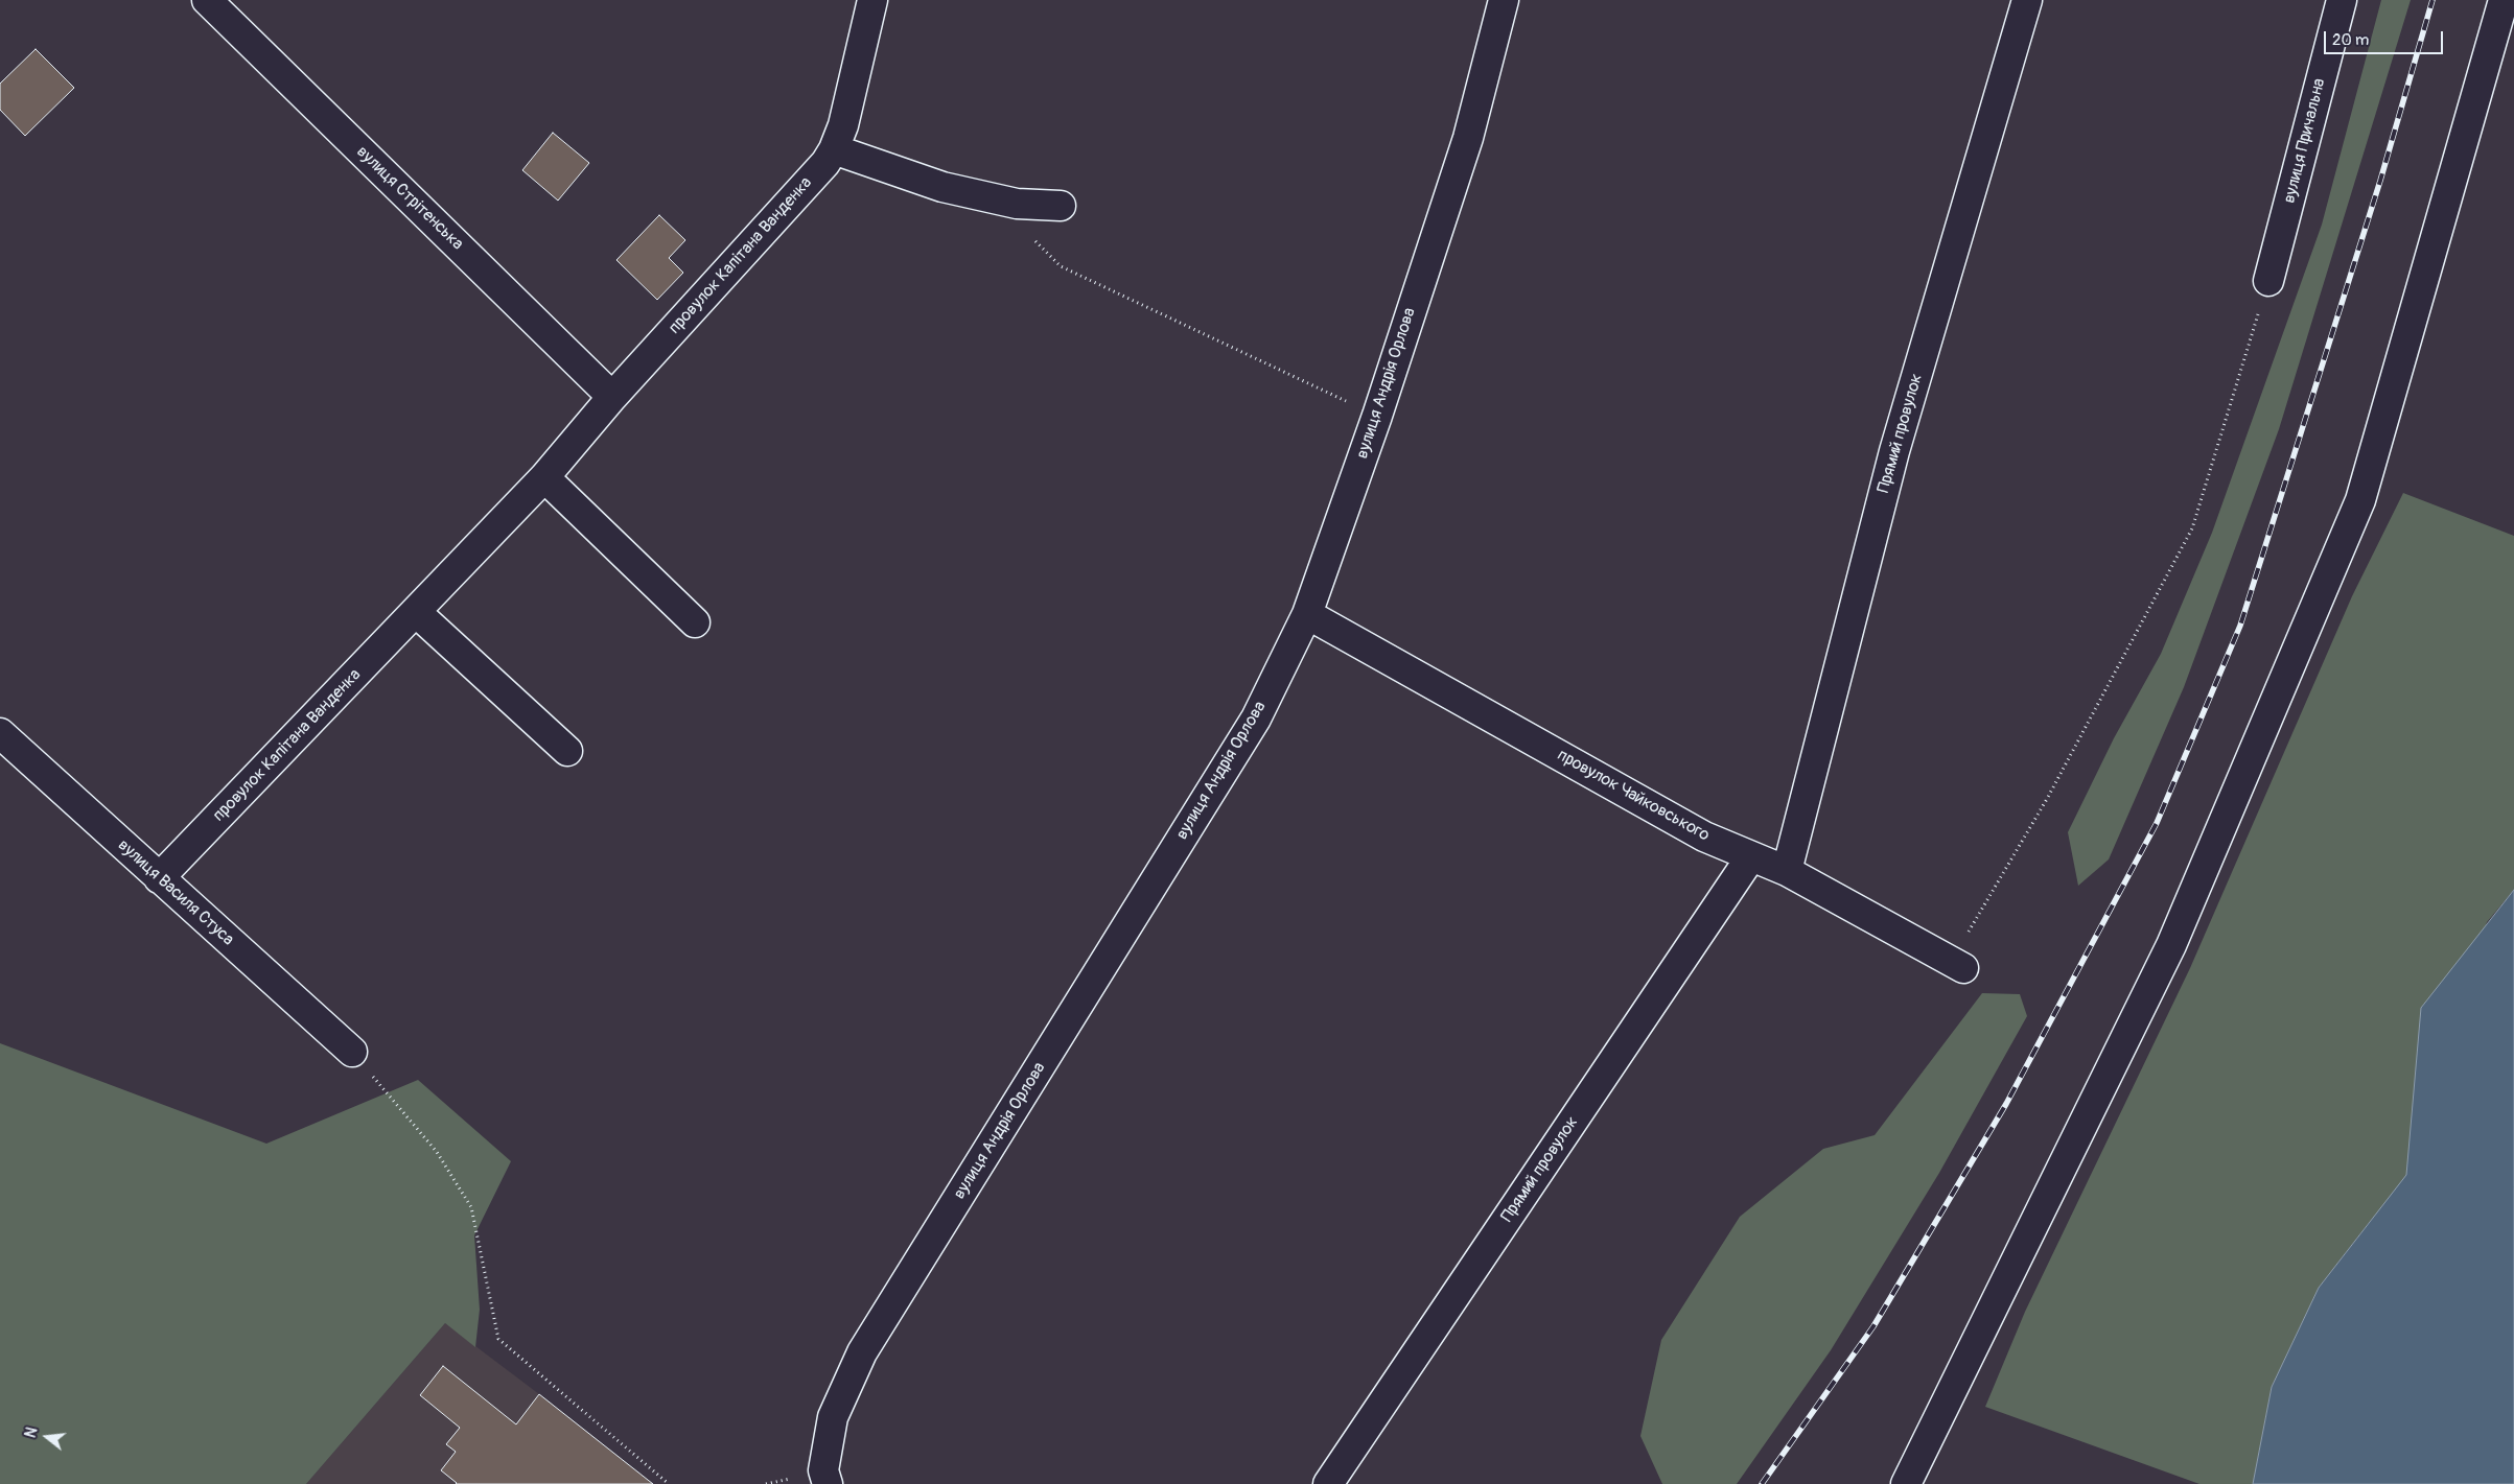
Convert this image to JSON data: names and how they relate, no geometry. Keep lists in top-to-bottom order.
{
  "streets": {
    "street": [
      "вулиця Причальна",
      "вулиця Стрітенська",
      "провулок Капітана Ванденка",
      "вулиця Андрія Орлова",
      "Прямий провулок",
      "провулок Чайковського",
      "вулиця Василя Стуса"
    ]
  },
  "crossings": [
    ["вулиця Стрітенська", "провулок Капітана Ванденка"],
    ["провулок Капітана Ванденка", "вулиця Василя Стуса"],
    ["вулиця Андрія Орлова", "провулок Чайковського"],
    ["Прямий провулок", "провулок Чайковського"]
  ],
  "scale_bar": "20 m",
  "north": "left"
}
